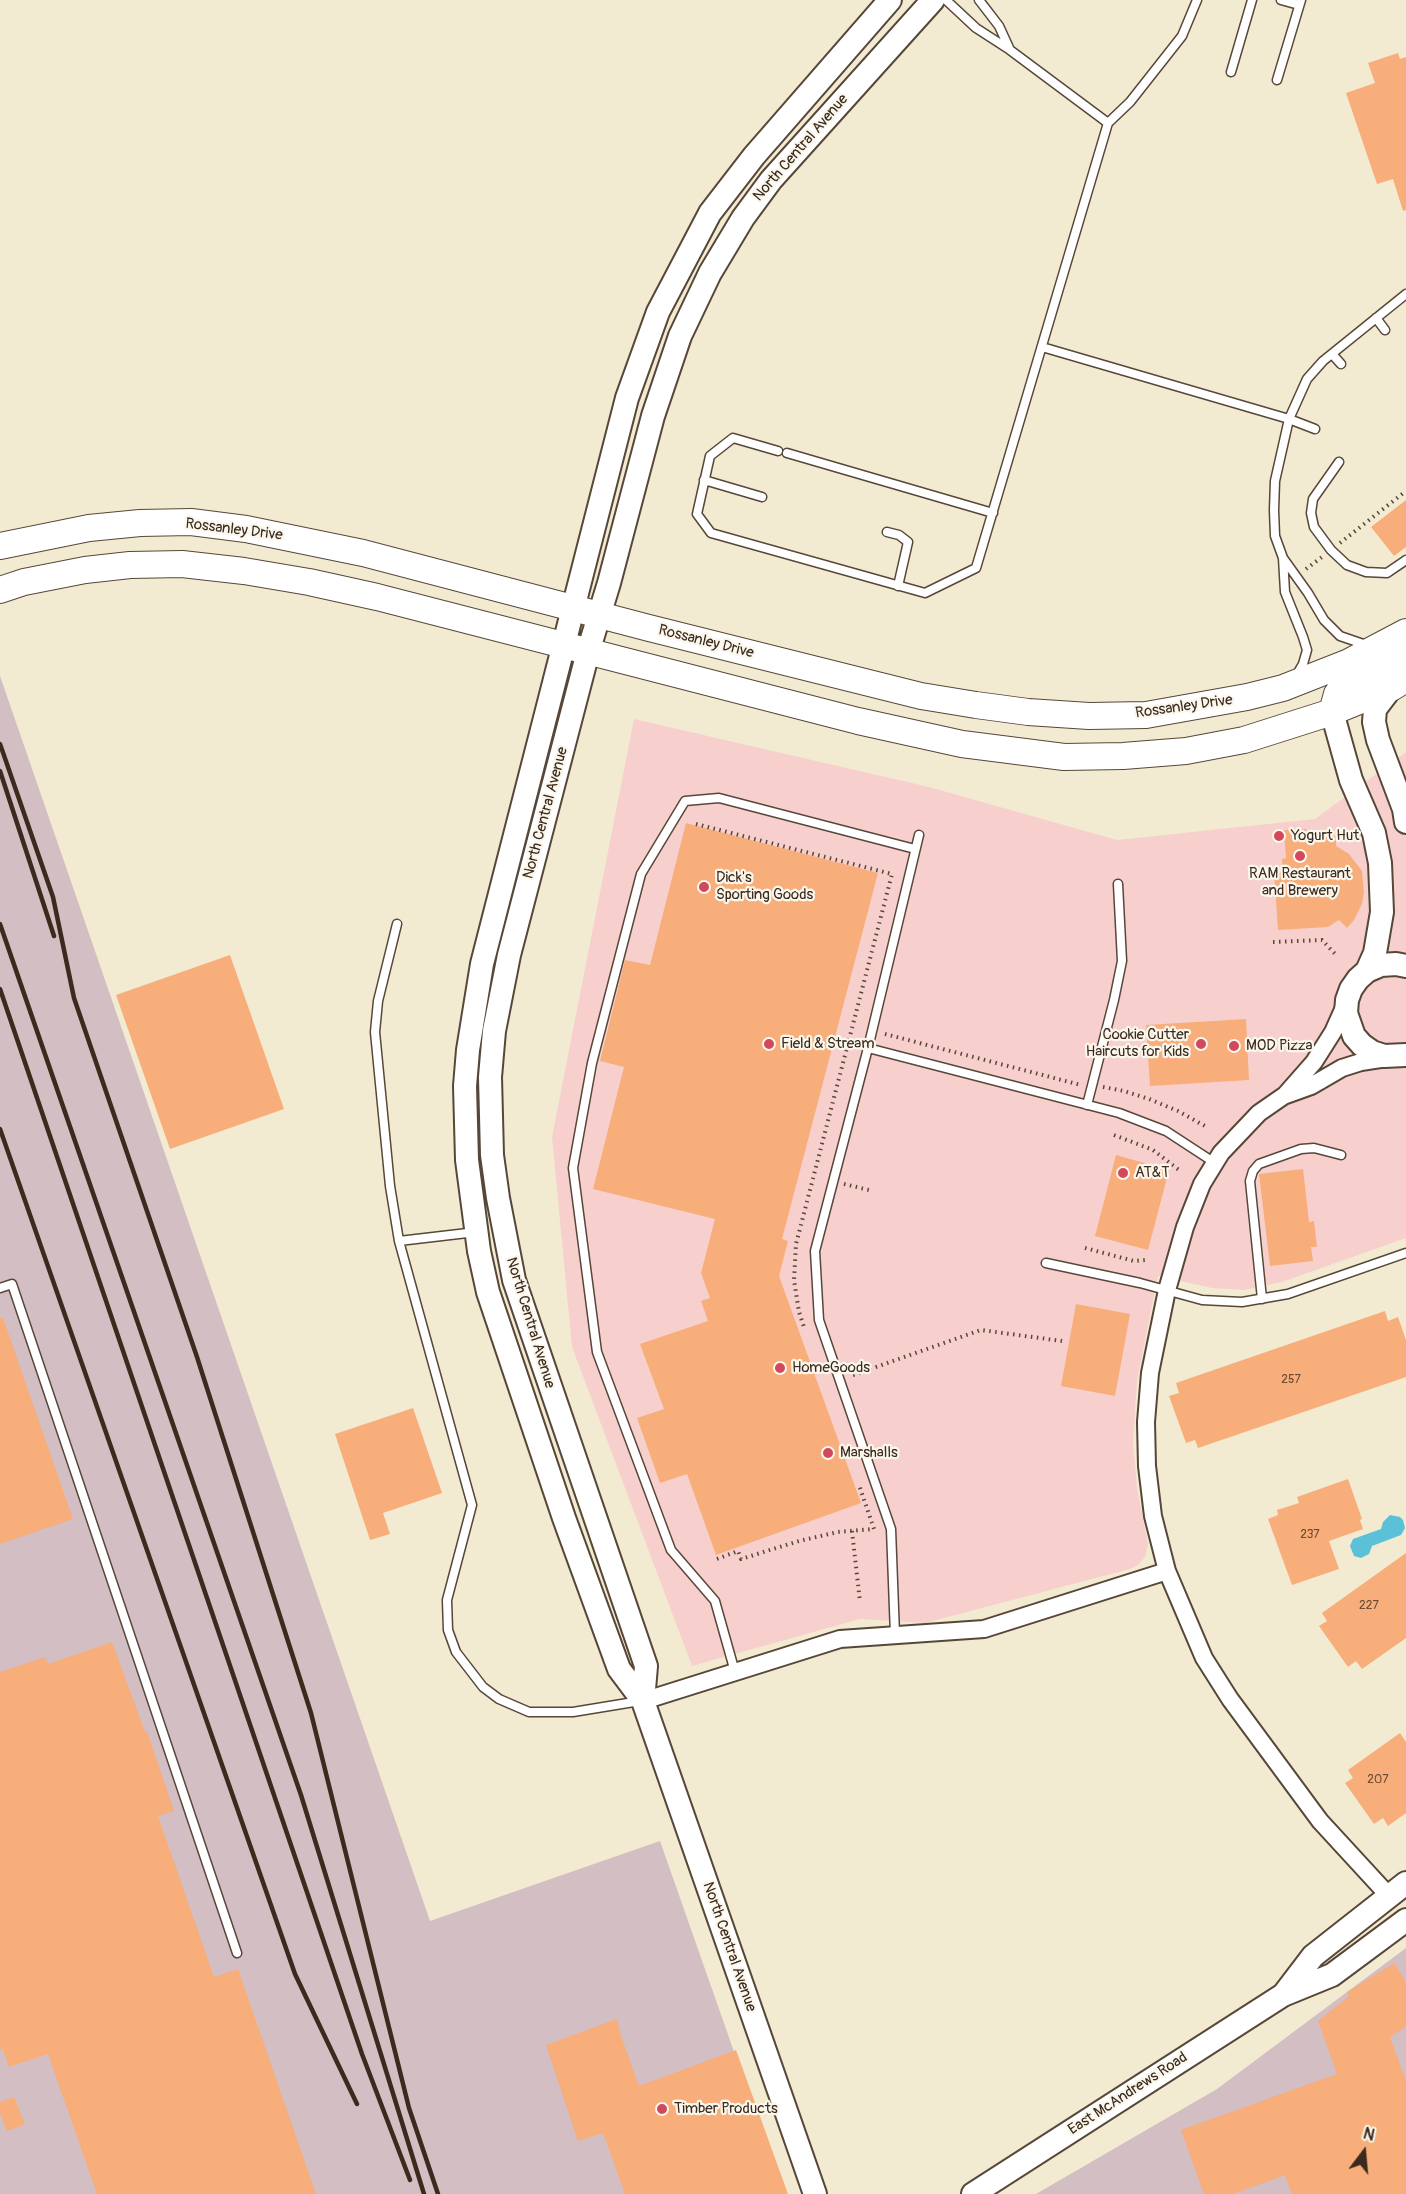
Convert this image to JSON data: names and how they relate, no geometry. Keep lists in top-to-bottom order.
{
  "streets": {
    "main road": ["Rossanley Drive"],
    "street": ["North Central Avenue", "East McAndrews Road"]
  },
  "crossings": [
    ["North Central Avenue", "Rossanley Drive"]
  ],
  "places": [
    "Yogurt Hut",
    "RAM Restaurant and Brewery",
    "Dick's Sporting Goods",
    "Field & Stream",
    "Cookie Cutter Haircuts for Kids",
    "MOD Pizza",
    "AT&T",
    "HomeGoods",
    "Marshalls",
    "Timber Products"
  ],
  "house_numbers": [
    "257",
    "237",
    "227",
    "207"
  ],
  "north": "top"
}
